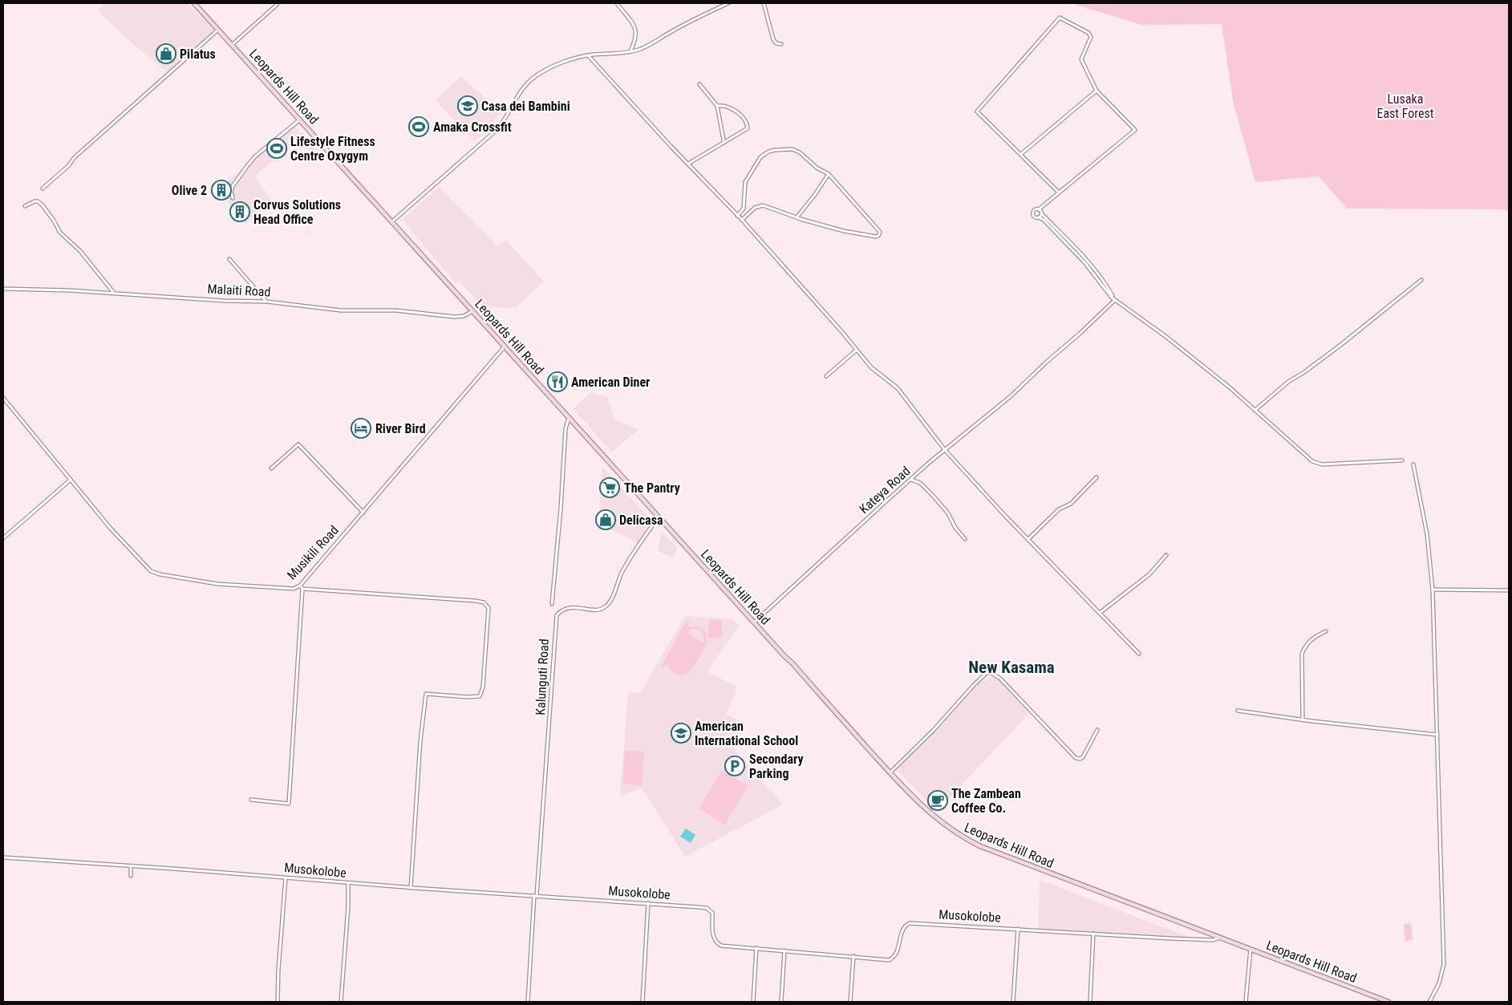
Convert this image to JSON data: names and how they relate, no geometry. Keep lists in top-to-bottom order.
{
  "streets": {
    "main road": ["Leopards Hill Road"],
    "street": [
      "Malaiti Road",
      "Kateya Road",
      "Musikili Road",
      "Kalunguti Road",
      "Musokolobe"
    ]
  },
  "crossings": [
    ["Leopards Hill Road", "Malaiti Road"],
    ["Leopards Hill Road", "Kateya Road"],
    ["Leopards Hill Road", "Musikili Road"],
    ["Leopards Hill Road", "Kalunguti Road"],
    ["Leopards Hill Road", "Musokolobe"],
    ["Kalunguti Road", "Musokolobe"]
  ],
  "districts": ["New Kasama"],
  "parks": ["Lusaka East Forest"],
  "places": {
    "shop": ["Pilatus", "Delicasa"],
    "school or university": ["Casa dei Bambini", "American International School"],
    "sports": ["Amaka Crossfit", "Lifestyle Fitness Centre Oxygym"],
    "building": ["Olive 2", "Corvus Solutions Head Office"],
    "restaurant": ["American Diner"],
    "hotel": ["River Bird"],
    "supermarket": ["The Pantry"],
    "parking": ["Secondary Parking"],
    "cafe": ["The Zambean Coffee Co."]
  }
}
